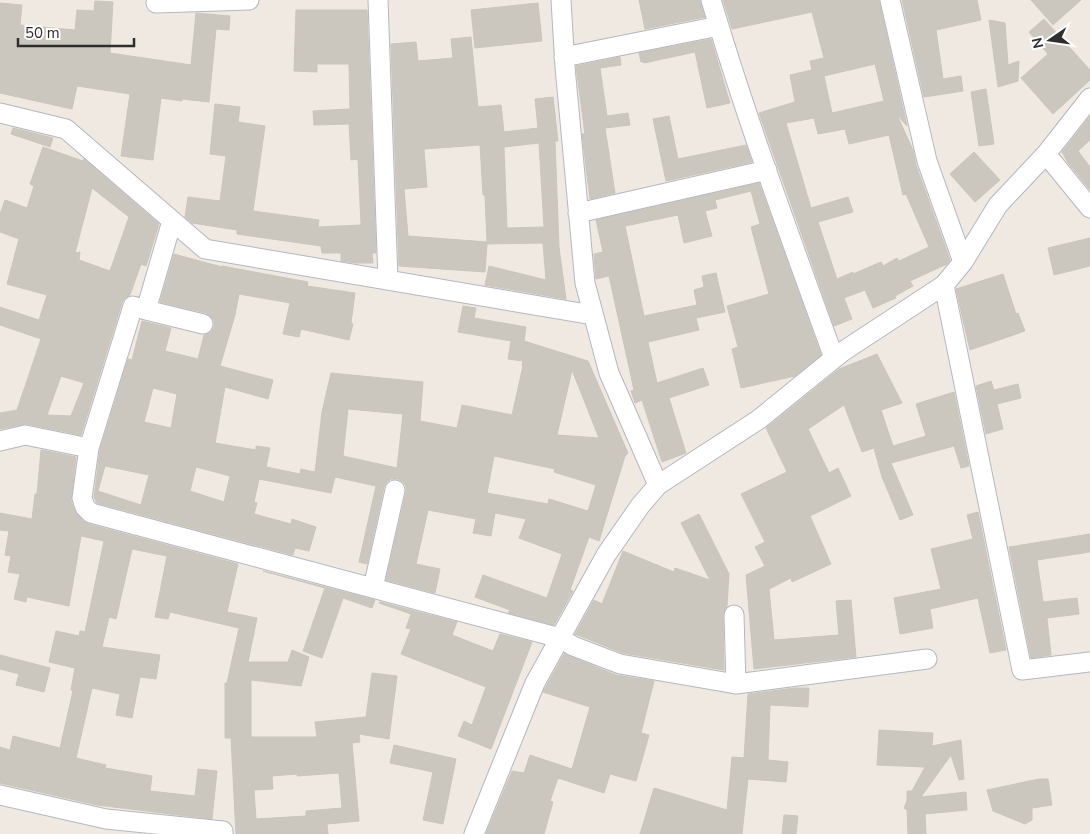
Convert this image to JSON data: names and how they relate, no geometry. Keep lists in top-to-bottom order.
{
  "scale_bar": "50 m",
  "north": "left"
}
